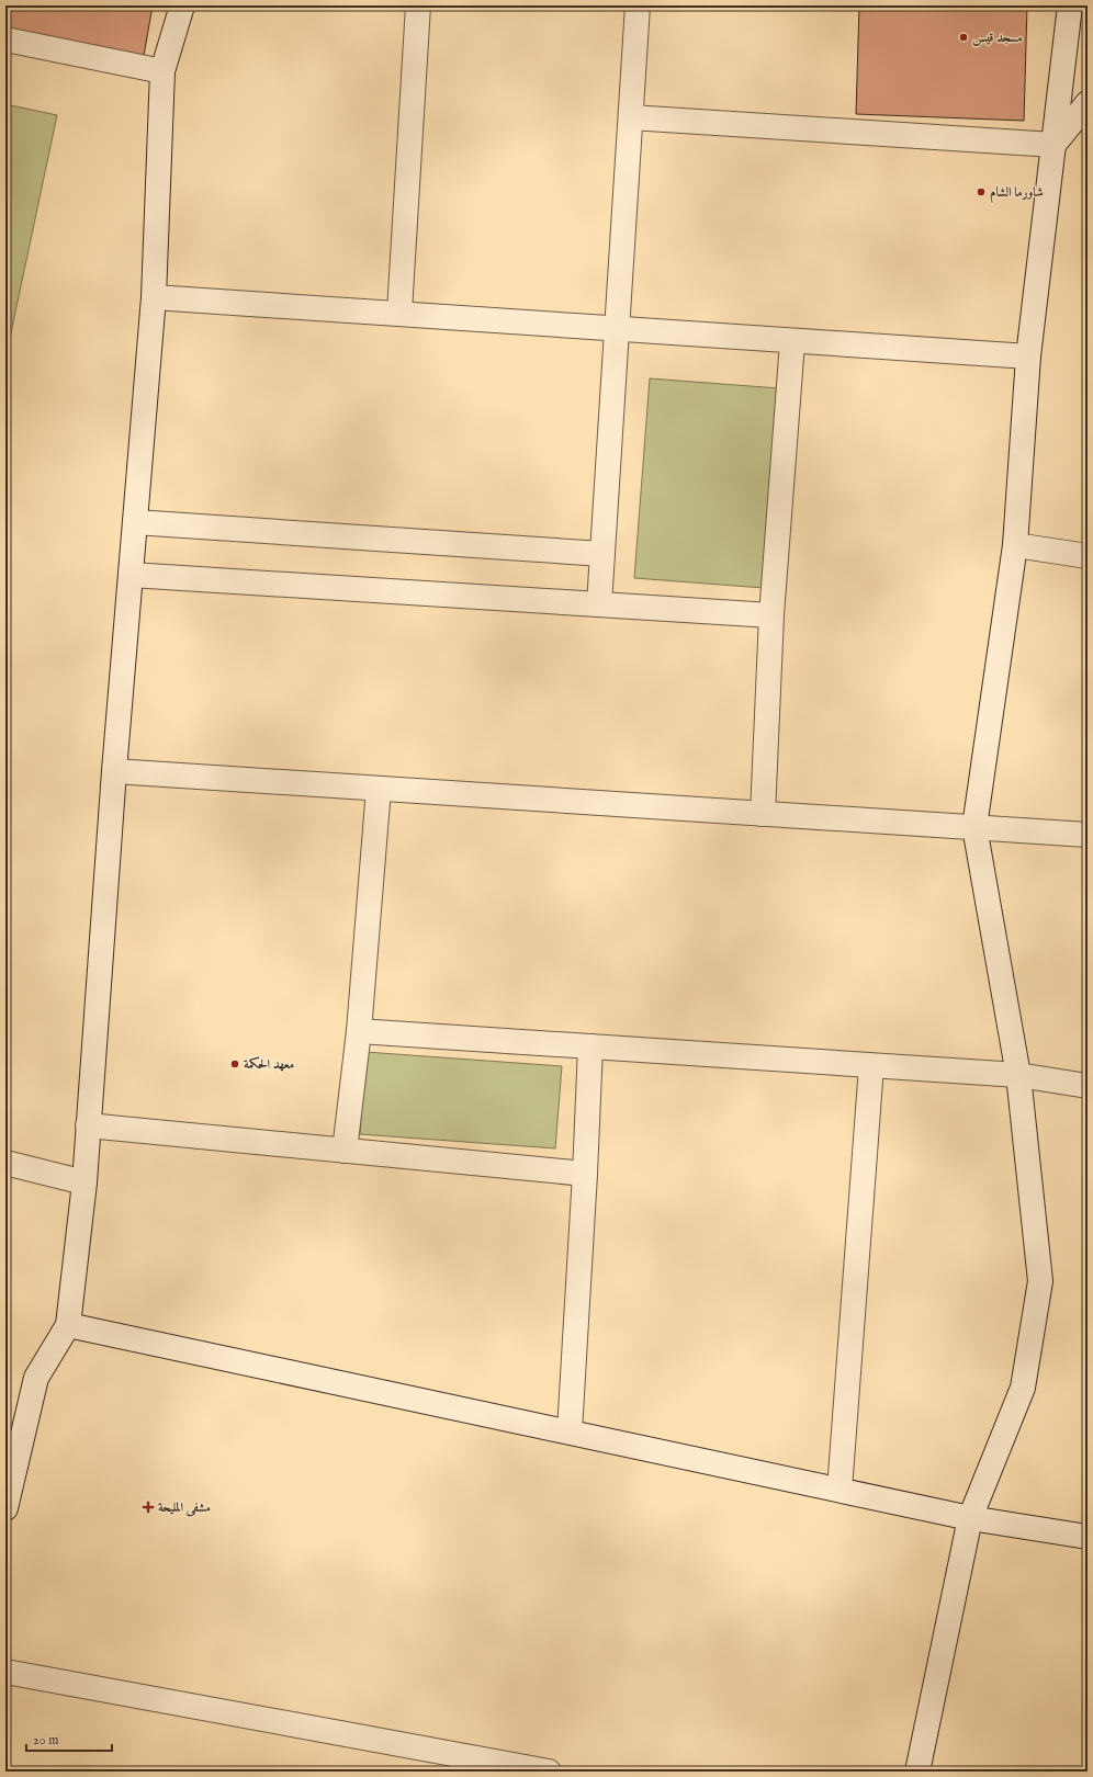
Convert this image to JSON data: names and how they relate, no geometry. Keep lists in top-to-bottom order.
{
  "places": {
    "other": ["مسجد قيس", "شاورما الشام", "معهد الحكمة"],
    "health": ["مشفى المليحة"]
  },
  "scale_bar": "20 m"
}
